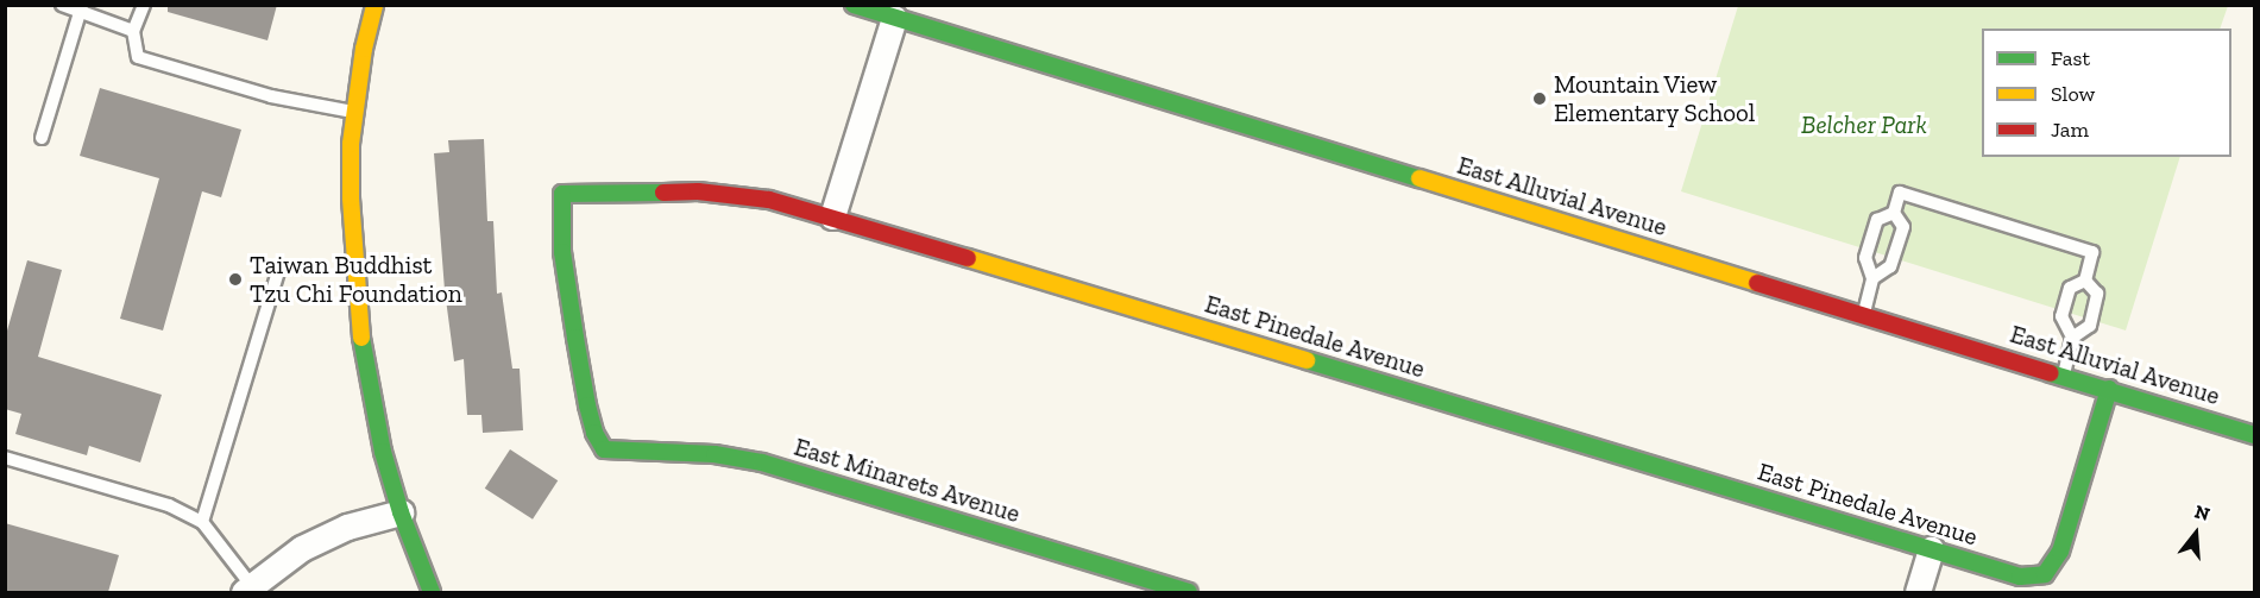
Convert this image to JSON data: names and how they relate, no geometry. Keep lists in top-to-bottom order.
{
  "streets": {
    "street": ["East Alluvial Avenue", "East Pinedale Avenue", "East Minarets Avenue"]
  },
  "crossings": [
    ["East Alluvial Avenue", "East Pinedale Avenue"],
    ["East Pinedale Avenue", "East Minarets Avenue"]
  ],
  "parks": ["Belcher Park"],
  "places": ["Mountain View Elementary School", "Taiwan Buddhist Tzu Chi Foundation"],
  "legend": ["Fast", "Slow", "Jam"],
  "north": "top"
}
